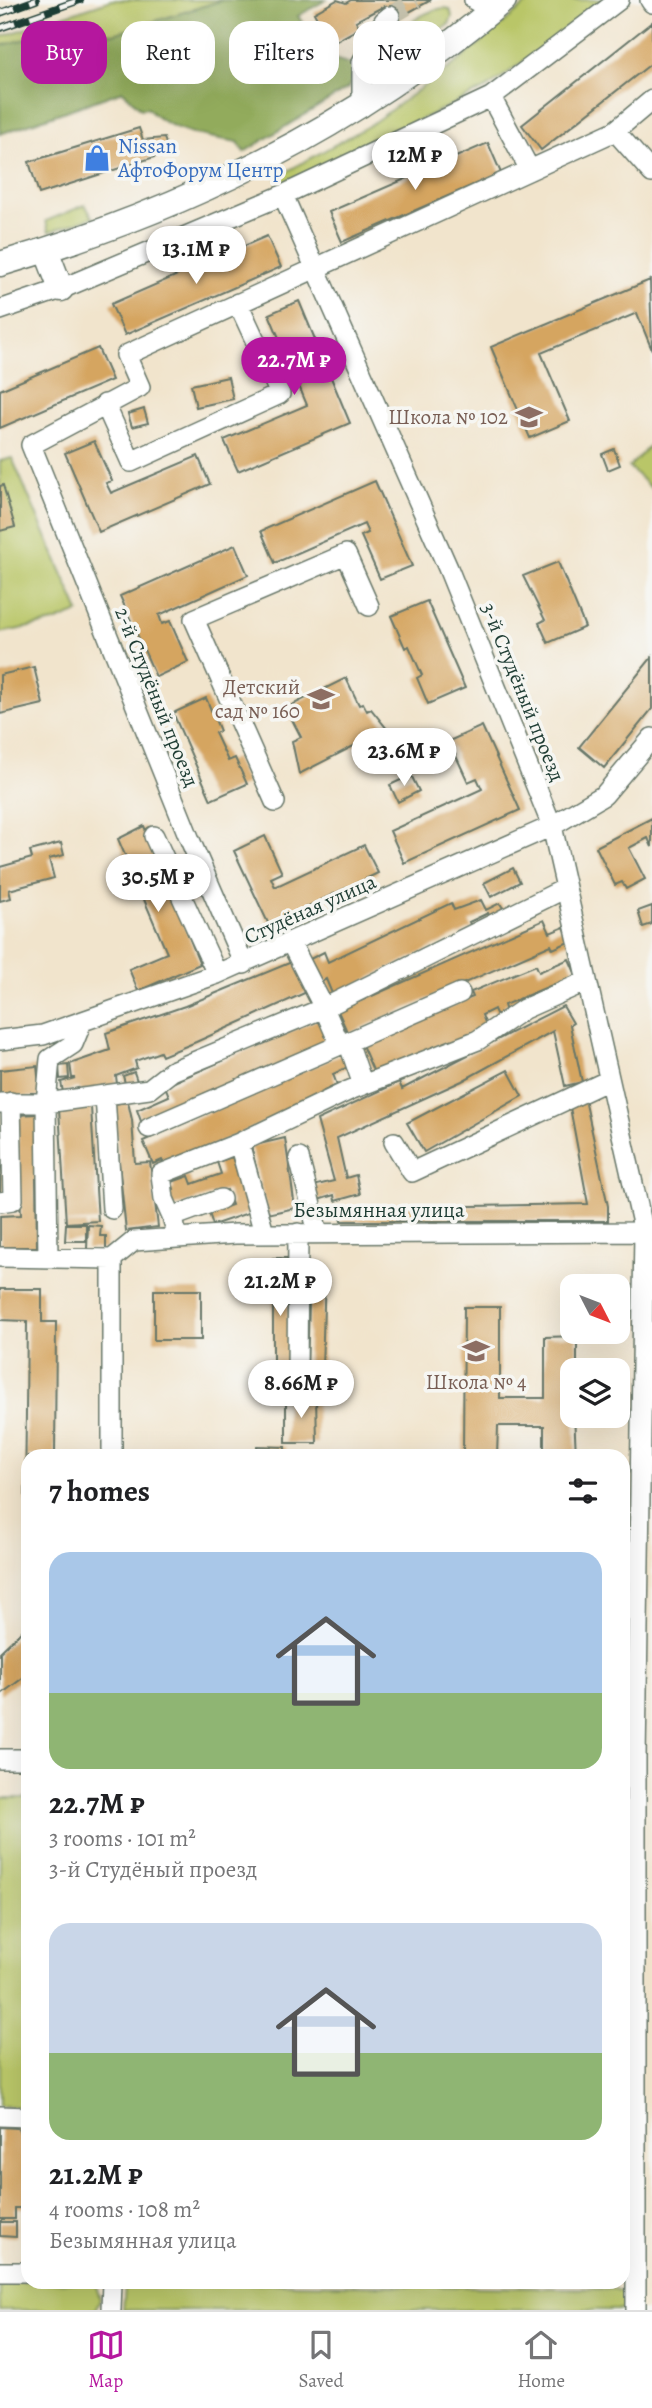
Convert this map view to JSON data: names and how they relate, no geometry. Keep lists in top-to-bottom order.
{
  "streets": {
    "street": [
      "3-й Студёный проезд",
      "2-й Студёный проезд",
      "Студёная улица",
      "Безымянная улица"
    ]
  },
  "crossings": [
    ["3-й Студёный проезд", "Студёная улица"],
    ["3-й Студёный проезд", "Безымянная улица"],
    ["2-й Студёный проезд", "Студёная улица"]
  ],
  "places": {
    "shop": ["Nissan АфтоФорум Центр"],
    "school or university": ["Школа № 102", "Детский сад № 160", "Школа № 4"]
  },
  "north": "bottom right",
  "page": {
    "chip": [
      "Buy",
      "Rent",
      "Filters",
      "New"
    ],
    "price": [
      "12M ₽",
      "13.1M ₽",
      "22.7M ₽",
      "23.6M ₽",
      "30.5M ₽",
      "21.2M ₽",
      "8.66M ₽"
    ],
    "heading": "7 homes",
    "list": [
      {
        "name": "22.7M ₽",
        "note": "3 rooms · 101 m² · 3-й Студёный проезд"
      },
      {
        "name": "21.2M ₽",
        "note": "4 rooms · 108 m² · Безымянная улица"
      }
    ],
    "tabs": ["Map", "Saved", "Home"]
  }
}
